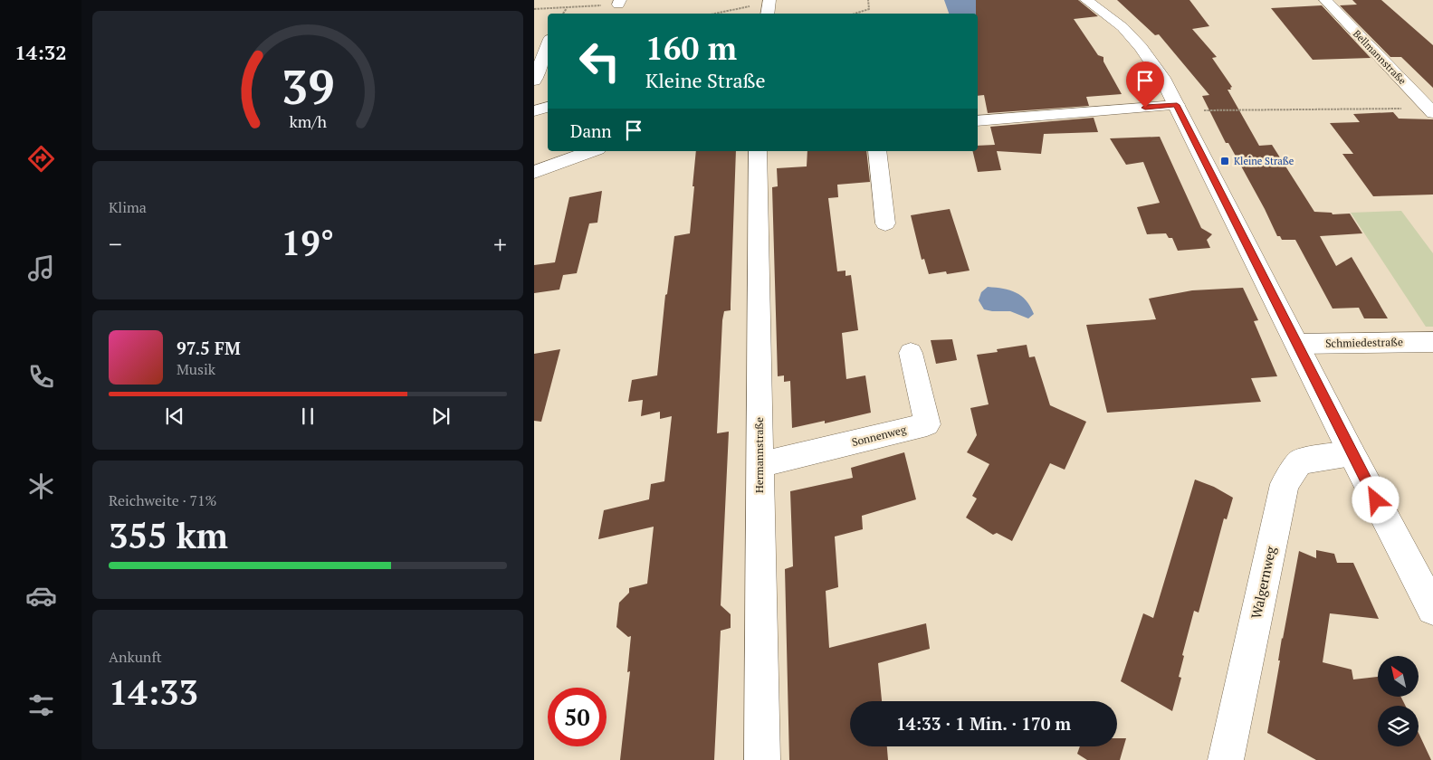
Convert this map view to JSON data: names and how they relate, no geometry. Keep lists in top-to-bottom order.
{
  "streets": {
    "street": [
      "Bellmannstraße",
      "Schmiedestraße",
      "Sonnenweg",
      "Hermannstraße",
      "Walgernweg"
    ]
  },
  "crossings": [
    ["Sonnenweg", "Hermannstraße"]
  ],
  "places": {
    "transit": ["Kleine Straße"]
  },
  "north": "top left",
  "page": {
    "tabs": "14:32",
    "turn": ["160 m", "Kleine Straße"],
    "then": "Dann",
    "tile": [
      "Klima",
      ["Reichweite · 71%", "355 km"],
      ["Ankunft", "14:33"]
    ],
    "heat": ["−", "19°", "+"],
    "song": ["97.5 FM", "Musik"],
    "limit": "50",
    "trip": "14:33 · 1 Min. · 170 m",
    "gauge": ["39", "km/h"]
  }
}
